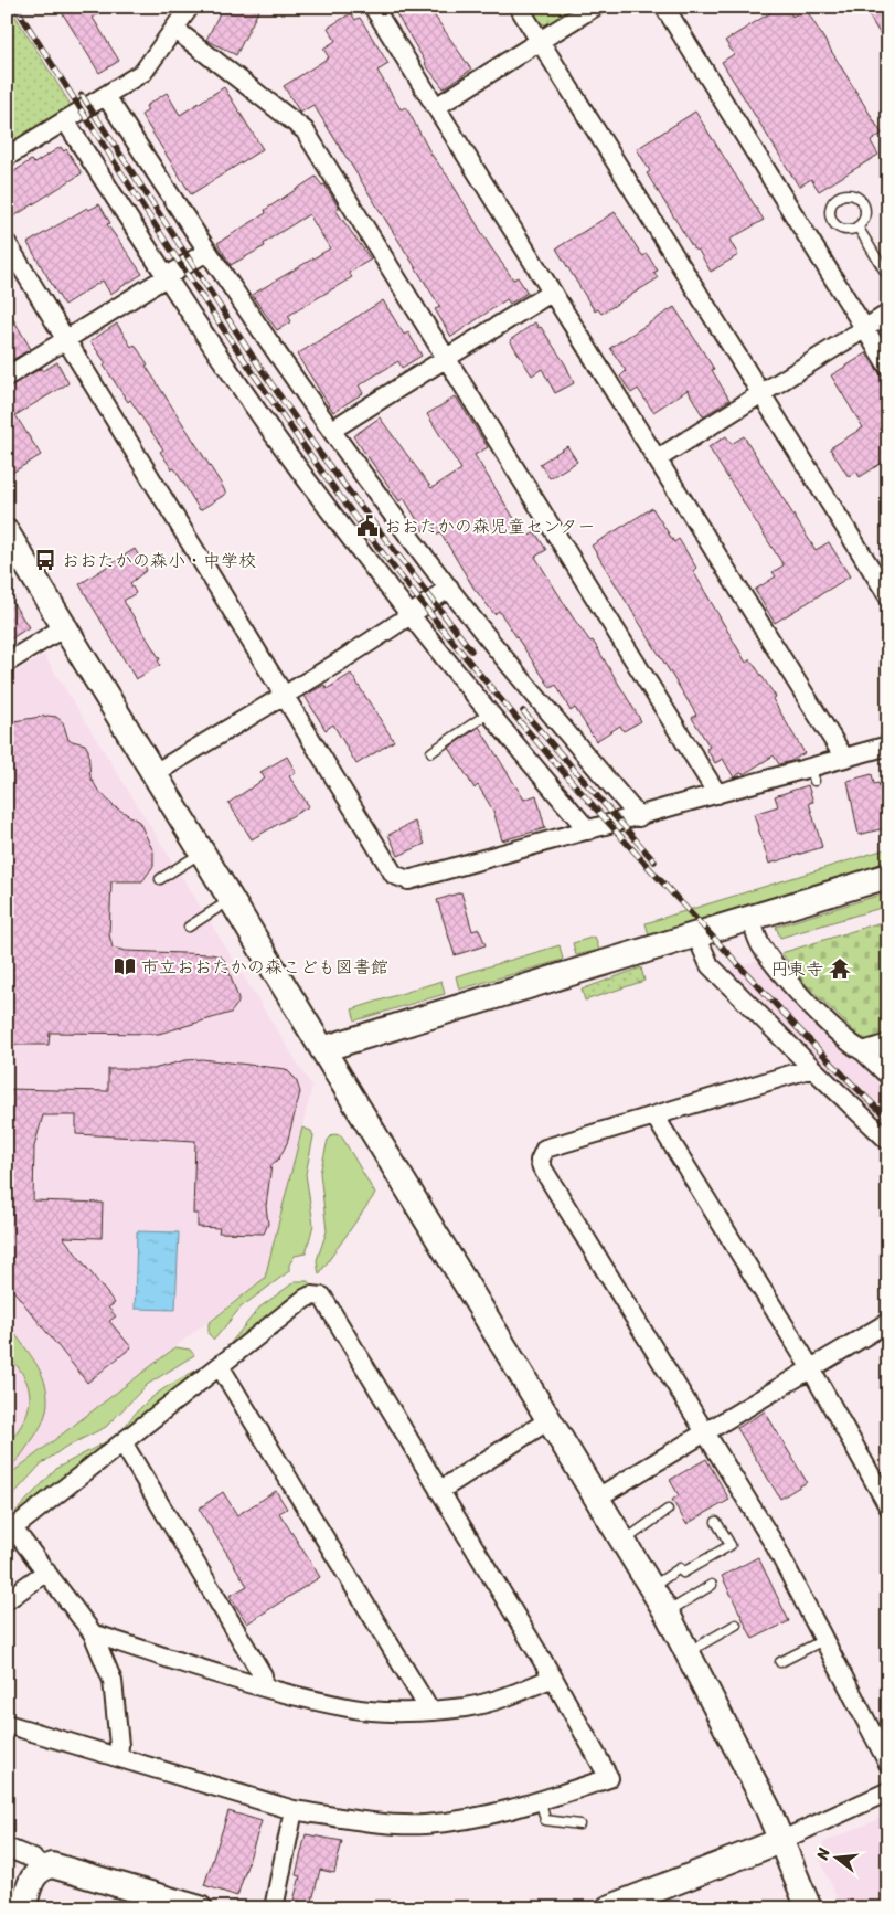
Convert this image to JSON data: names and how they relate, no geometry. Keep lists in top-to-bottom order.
{
  "places": {
    "public building": ["おおたかの森児童センター"],
    "bus stop": ["おおたかの森小・中学校"],
    "library": ["市立おおたかの森こども図書館"],
    "temple": ["円東寺"]
  },
  "north": "left"
}
